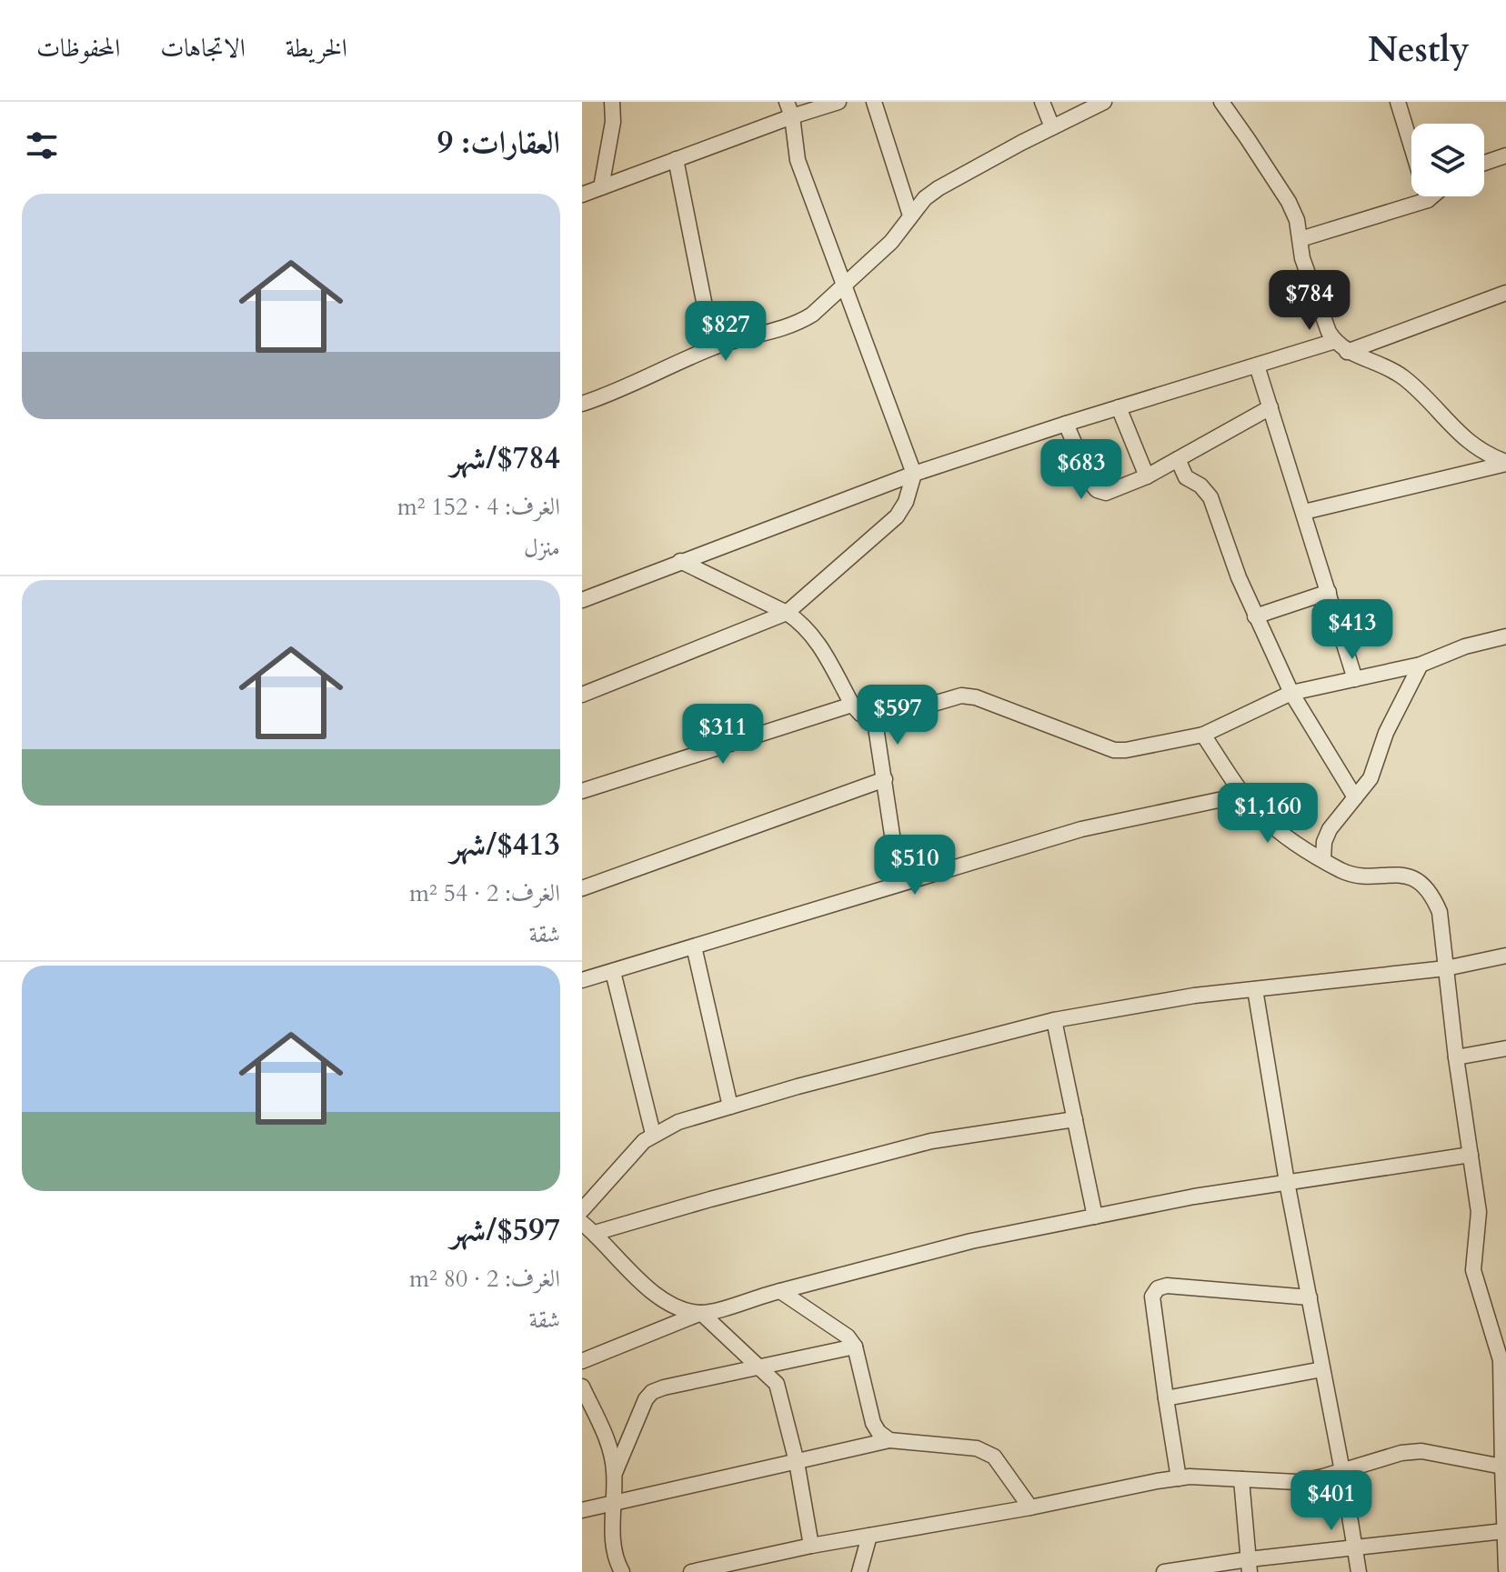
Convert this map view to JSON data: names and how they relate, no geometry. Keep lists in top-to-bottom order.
{
  "page": {
    "header": "Nestly",
    "nav": ["الخريطة", "الاتجاهات", "المحفوظات"],
    "heading": "العقارات: 9",
    "list": [
      {
        "name": "$784/شهر",
        "note": "الغرف: 4 · 152 m² · منزل"
      },
      {
        "name": "$413/شهر",
        "note": "الغرف: 2 · 54 m² · شقة"
      },
      {
        "name": "$597/شهر",
        "note": "الغرف: 2 · 80 m² · شقة"
      }
    ],
    "price": [
      "$784",
      "$827",
      "$683",
      "$413",
      "$597",
      "$311",
      "$1,160",
      "$510",
      "$401"
    ]
  }
}
